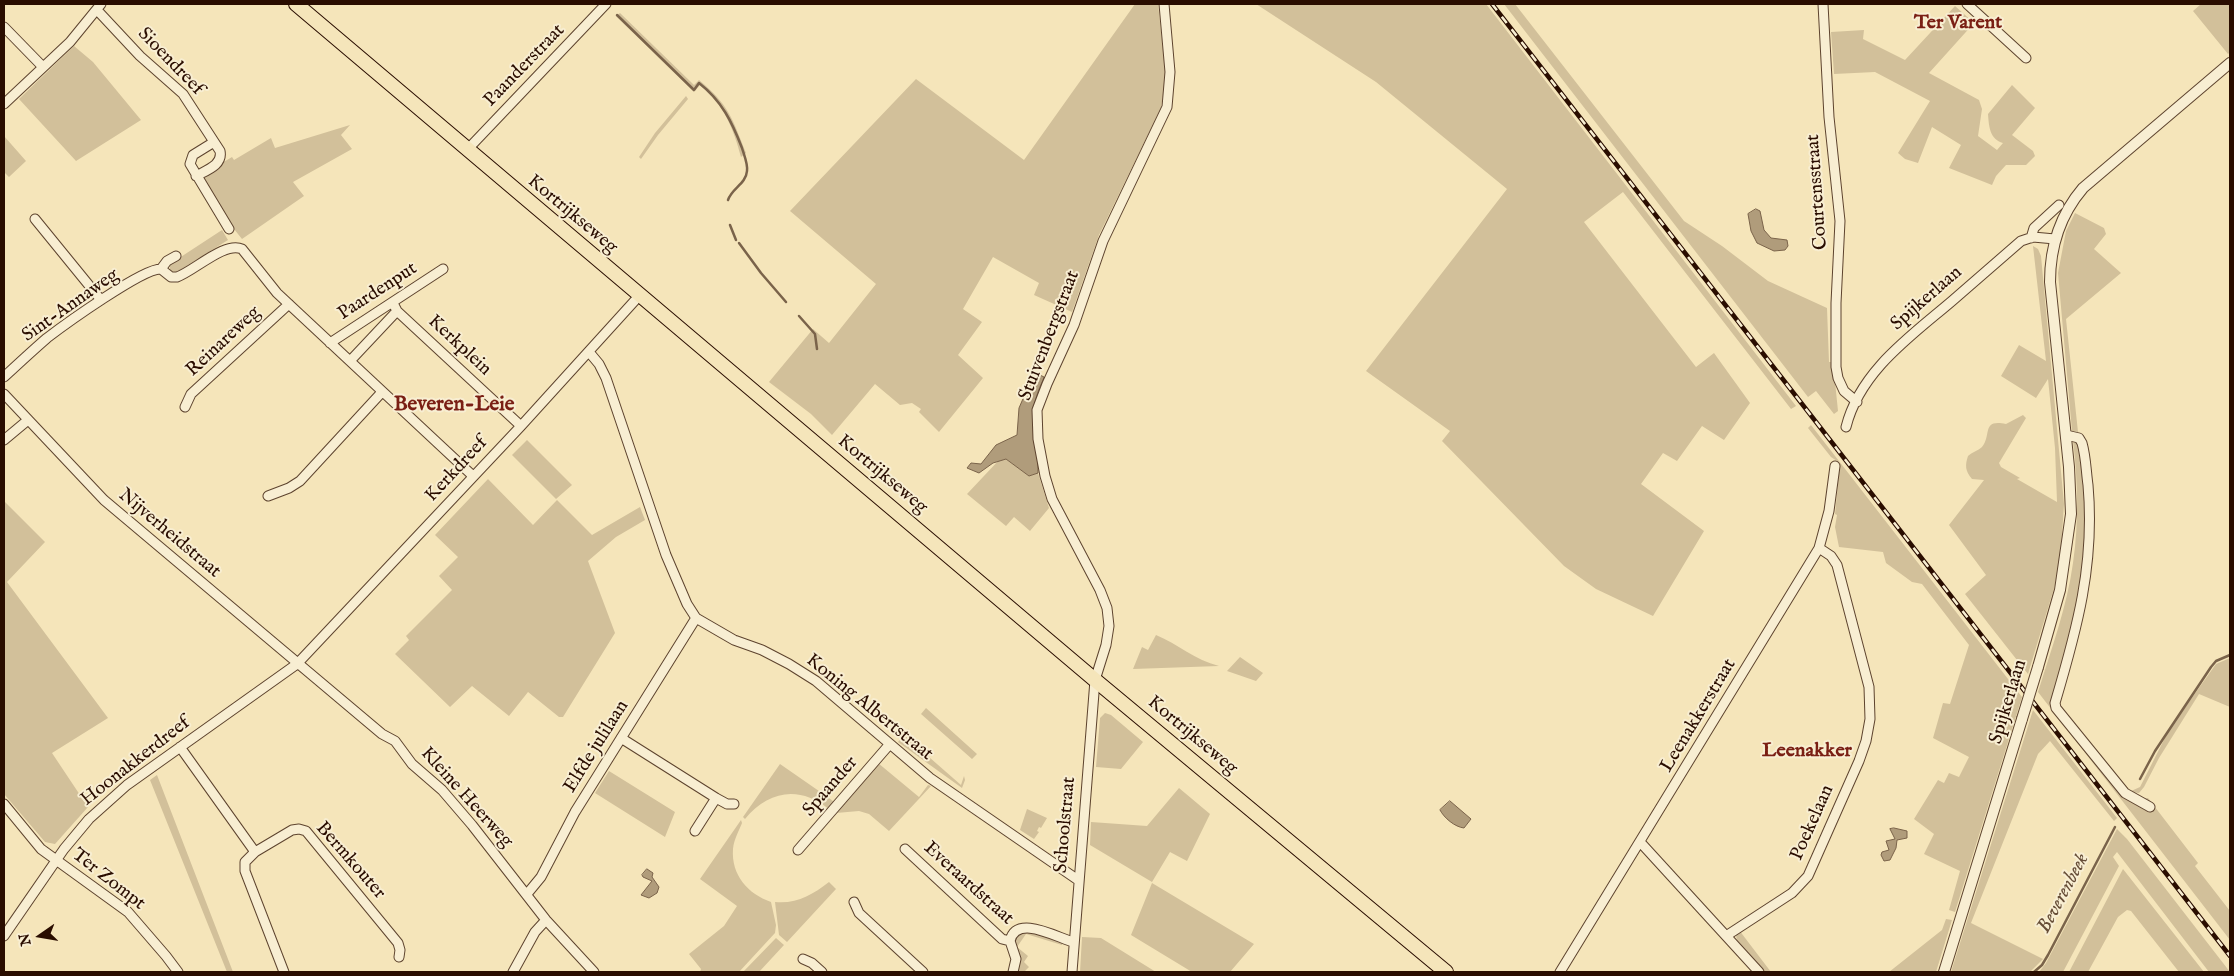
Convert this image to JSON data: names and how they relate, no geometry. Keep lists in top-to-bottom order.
{
  "streets": {
    "main road": ["Kortrijkseweg"],
    "street": [
      "Sioendreef",
      "Paanderstraat",
      "Courtensstraat",
      "Paardenput",
      "Spijkerlaan",
      "Sint-Annaweg",
      "Stuivenbergstraat",
      "Reinareweg",
      "Kerkplein",
      "Kerkdreef",
      "Nijverheidstraat",
      "Koning Albertstraat",
      "Leenakkerstraat",
      "Elfde julilaan",
      "Hoonakkerdreef",
      "Spaander",
      "Kleine Heerweg",
      "Poekelaan",
      "Schoolstraat",
      "Bermkouter",
      "Ter Zompt",
      "Everaardstraat"
    ]
  },
  "crossings": [
    ["Paanderstraat", "Kortrijkseweg"],
    ["Courtensstraat", "Spijkerlaan"],
    ["Kortrijkseweg", "Stuivenbergstraat"],
    ["Kortrijkseweg", "Kerkdreef"],
    ["Kortrijkseweg", "Schoolstraat"],
    ["Paardenput", "Kerkplein"],
    ["Stuivenbergstraat", "Schoolstraat"],
    ["Kerkplein", "Kerkdreef"],
    ["Kerkdreef", "Nijverheidstraat"],
    ["Kerkdreef", "Koning Albertstraat"],
    ["Kerkdreef", "Hoonakkerdreef"],
    ["Kerkdreef", "Kleine Heerweg"],
    ["Nijverheidstraat", "Hoonakkerdreef"],
    ["Nijverheidstraat", "Kleine Heerweg"],
    ["Koning Albertstraat", "Elfde julilaan"],
    ["Koning Albertstraat", "Spaander"],
    ["Koning Albertstraat", "Schoolstraat"],
    ["Leenakkerstraat", "Poekelaan"],
    ["Elfde julilaan", "Kleine Heerweg"],
    ["Hoonakkerdreef", "Kleine Heerweg"],
    ["Hoonakkerdreef", "Ter Zompt"]
  ],
  "districts": ["Ter Varent", "Beveren-Leie", "Leenakker"],
  "water": ["Beverenbeek"],
  "north": "left"
}
